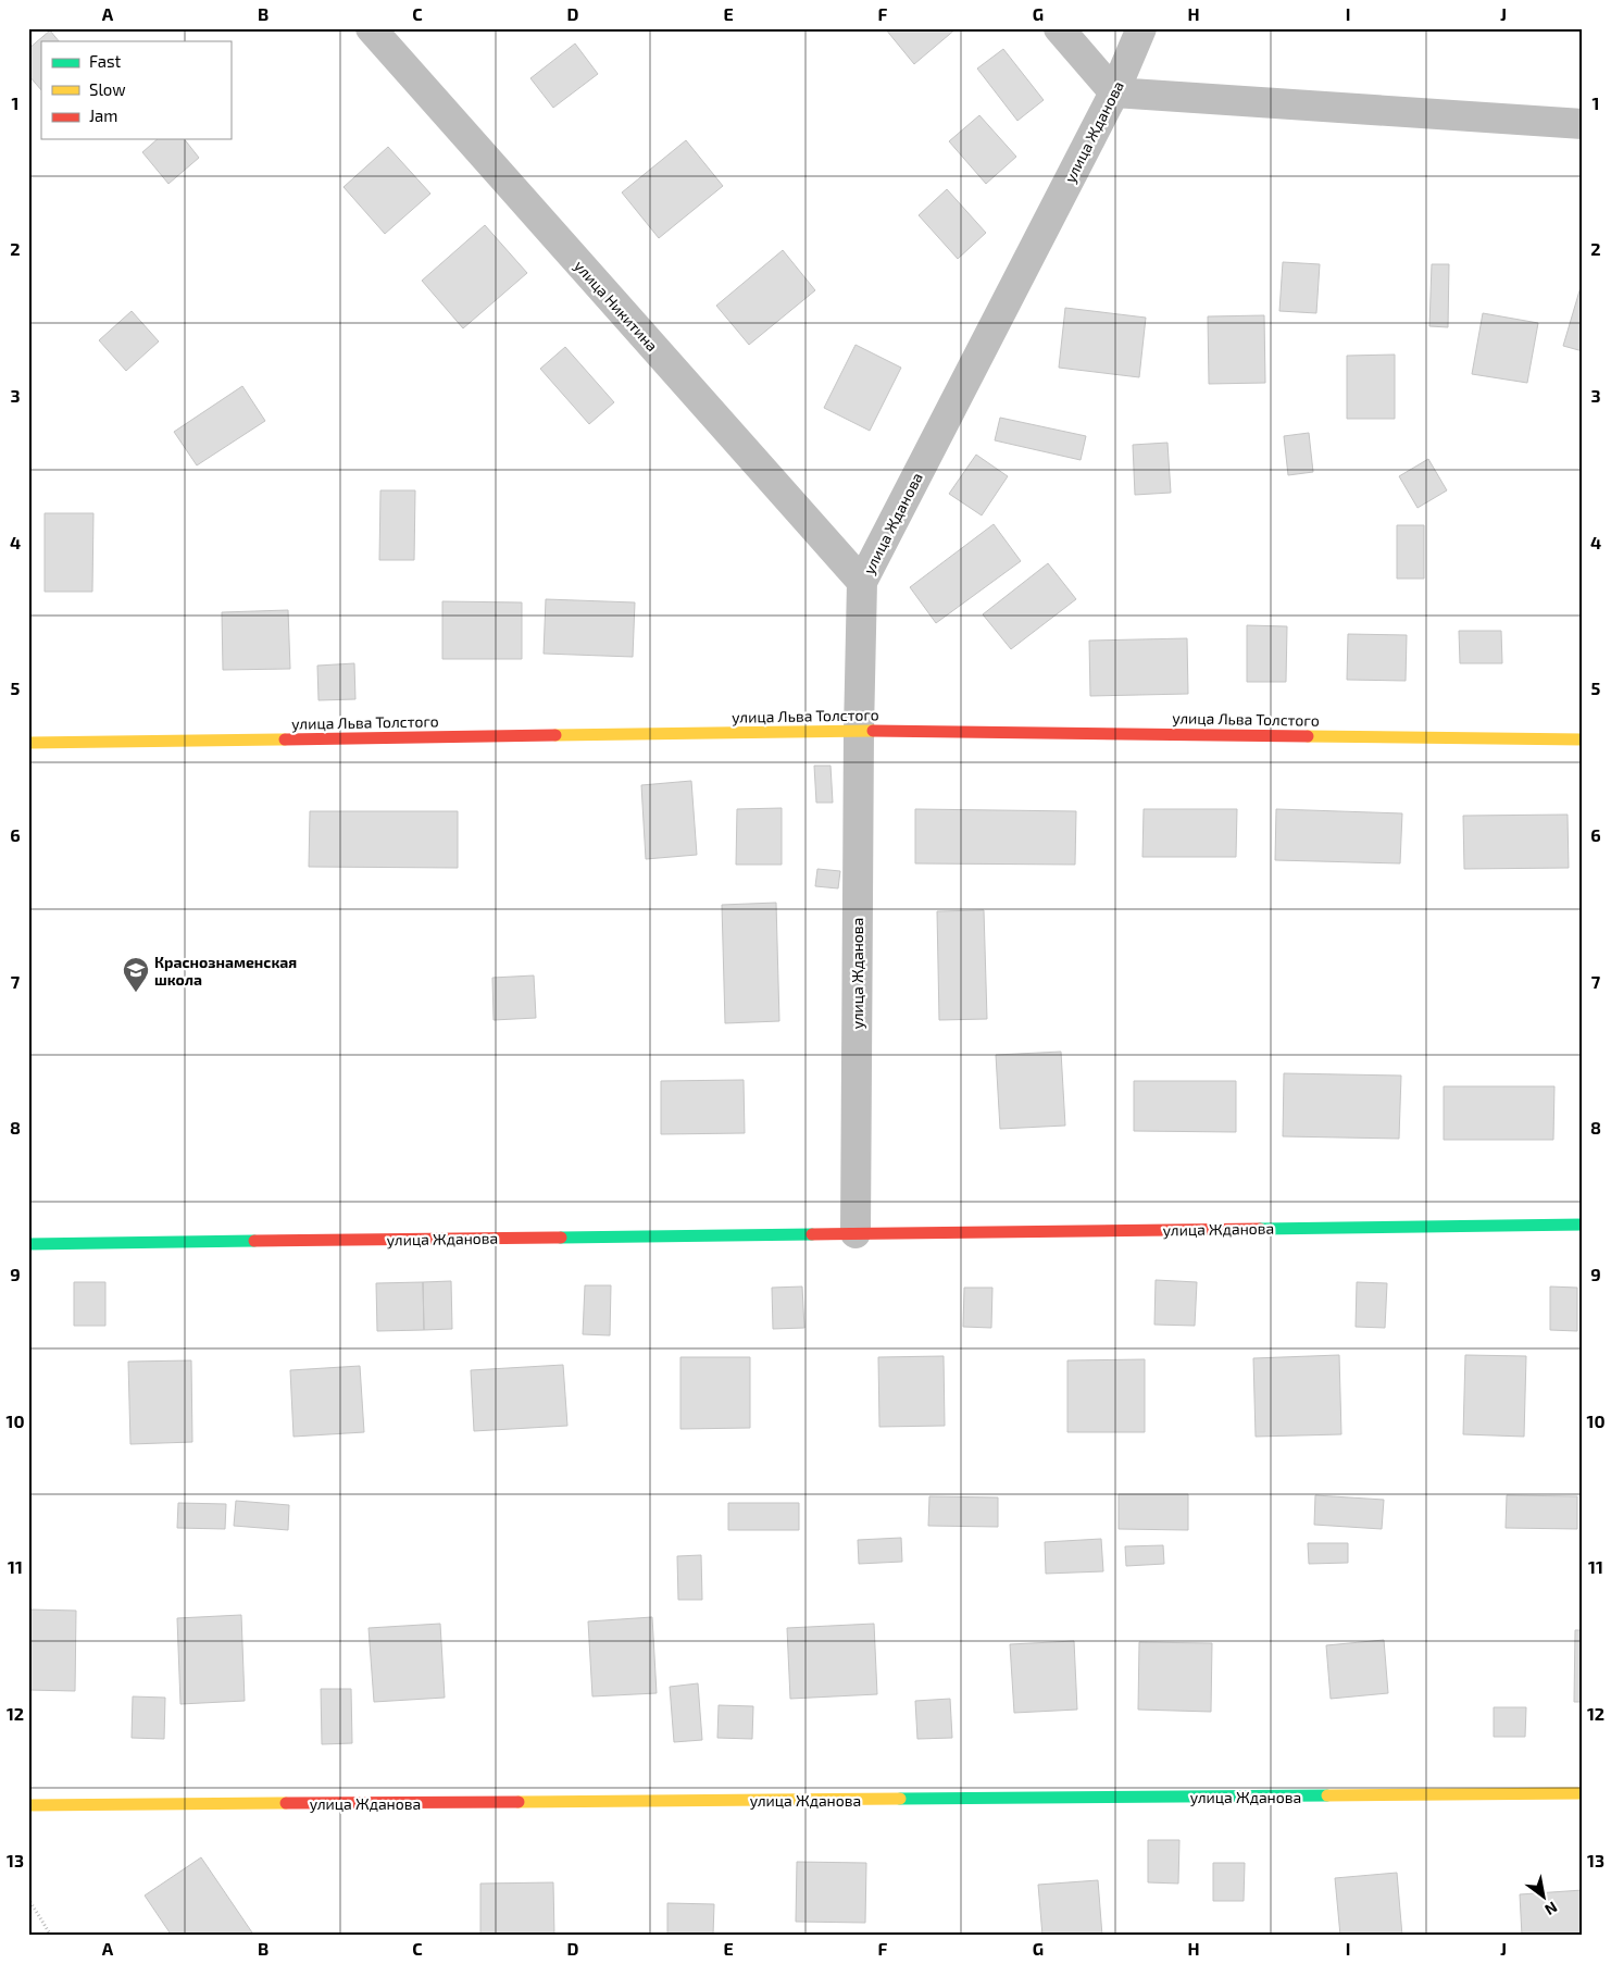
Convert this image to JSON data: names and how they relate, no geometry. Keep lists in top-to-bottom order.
{
  "streets": {
    "street": ["улица Жданова", "улица Никитина", "улица Льва Толстого"]
  },
  "crossings": [
    ["улица Жданова", "улица Никитина"],
    ["улица Жданова", "улица Льва Толстого"]
  ],
  "places": {
    "school or university": ["Краснознаменская школа"]
  },
  "legend": ["Fast", "Slow", "Jam"],
  "north": "bottom right",
  "grid": {
    "columns": [
      "A",
      "B",
      "C",
      "D",
      "E",
      "F",
      "G",
      "H",
      "I",
      "J"
    ],
    "rows": [
      "1",
      "2",
      "3",
      "4",
      "5",
      "6",
      "7",
      "8",
      "9",
      "10",
      "11",
      "12",
      "13"
    ]
  }
}
